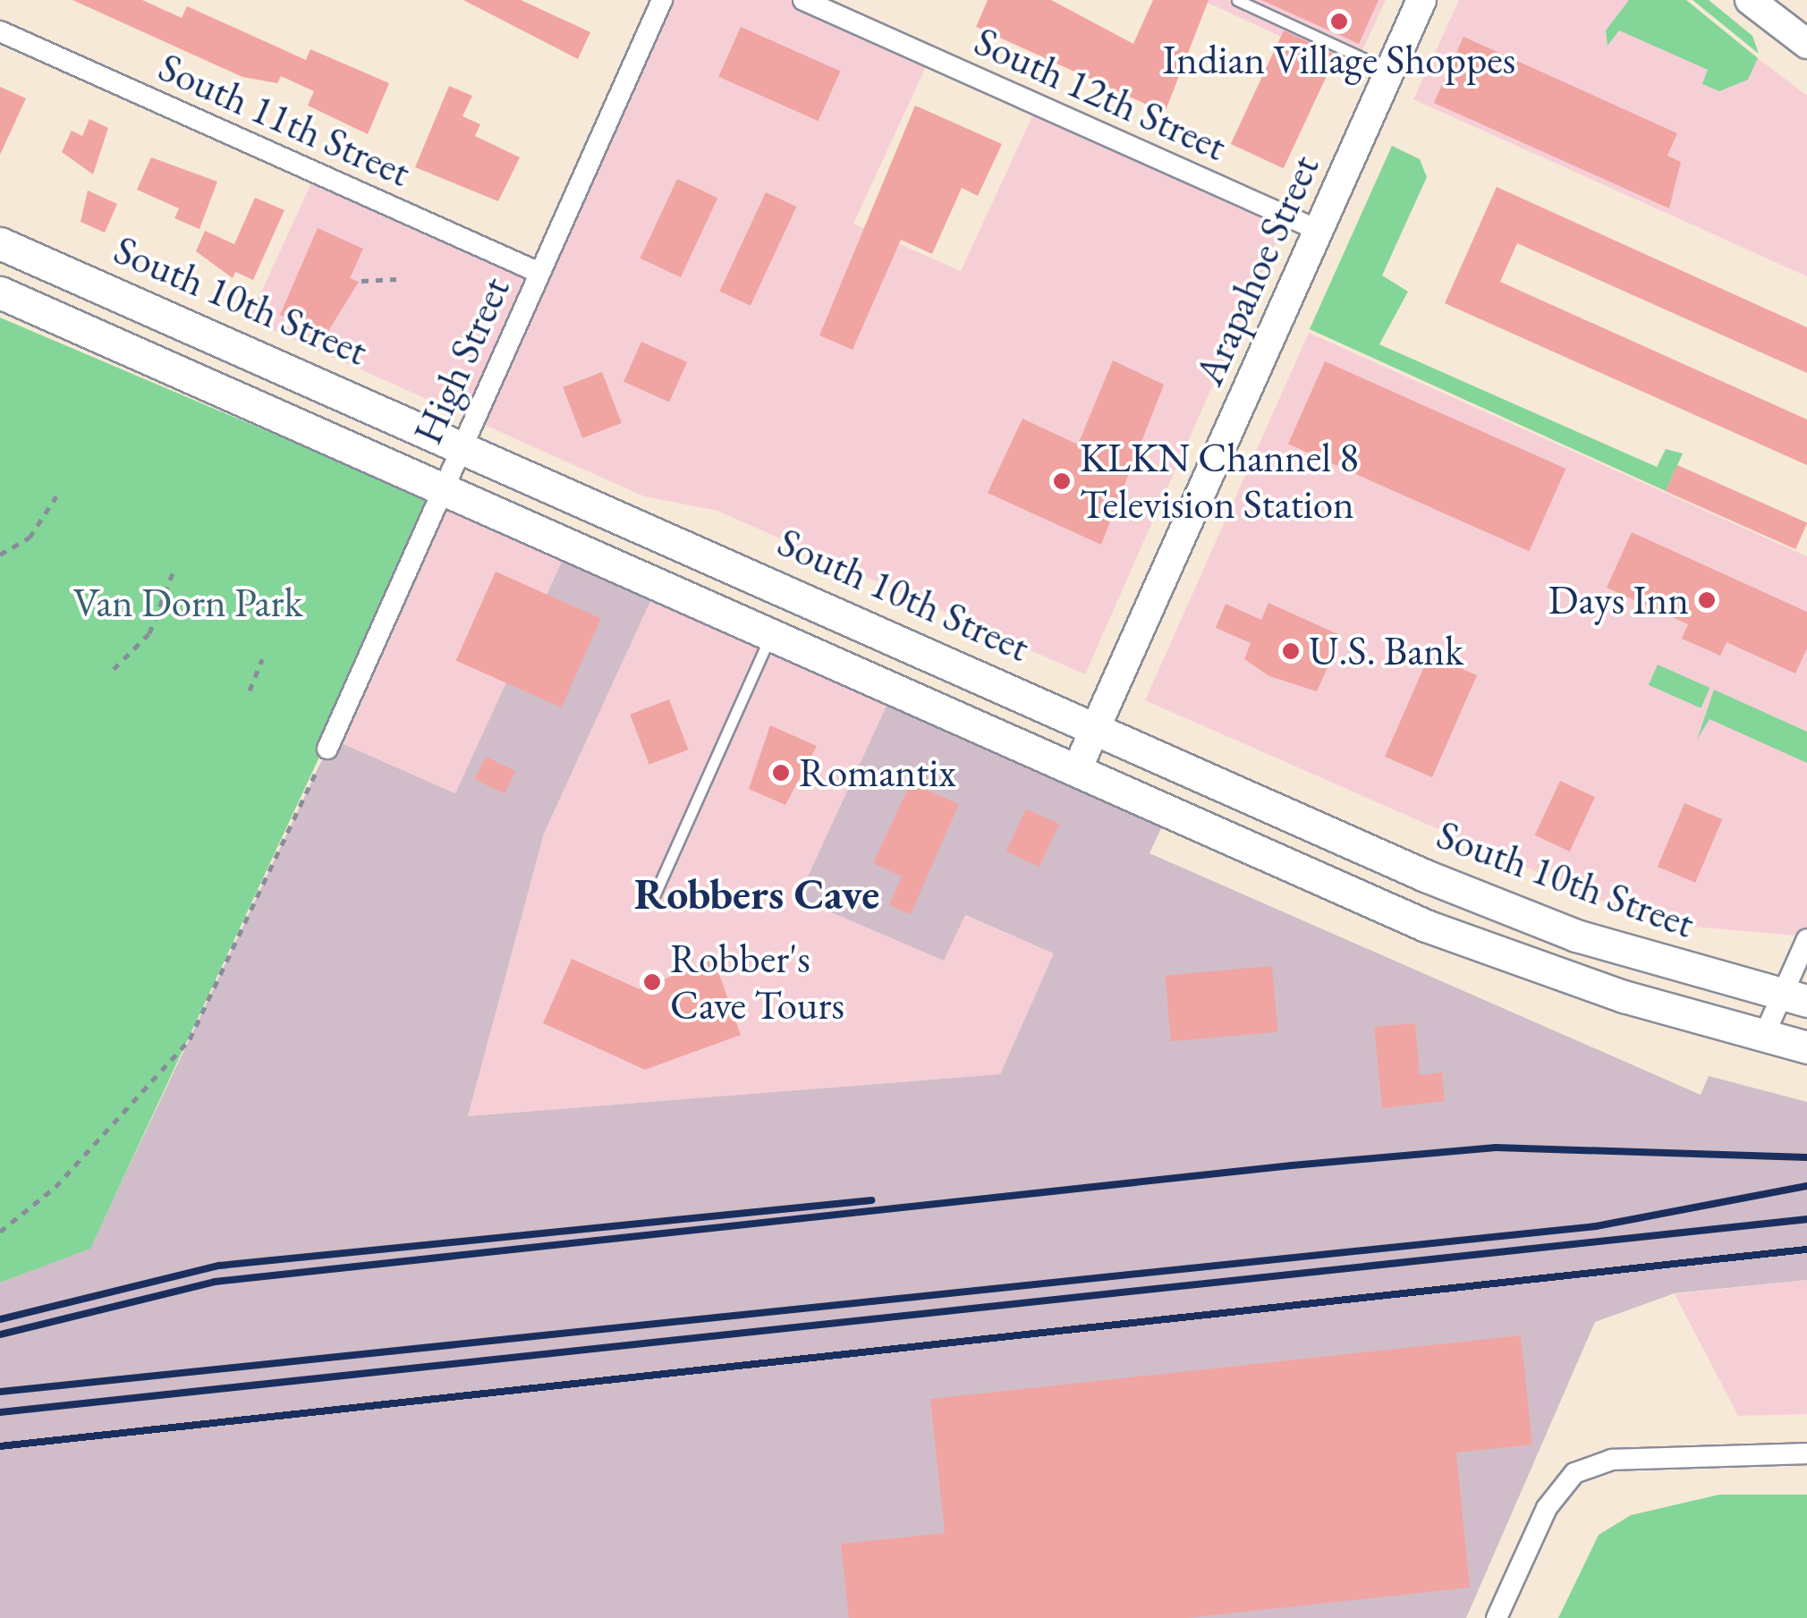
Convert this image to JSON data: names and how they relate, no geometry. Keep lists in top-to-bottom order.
{
  "streets": {
    "main road": ["South 10th Street"],
    "street": [
      "South 12th Street",
      "South 11th Street",
      "Arapahoe Street",
      "High Street"
    ]
  },
  "crossings": [
    ["South 12th Street", "Arapahoe Street"],
    ["South 11th Street", "High Street"],
    ["Arapahoe Street", "South 10th Street"],
    ["South 10th Street", "High Street"]
  ],
  "districts": ["Robbers Cave"],
  "parks": ["Van Dorn Park"],
  "places": [
    "Indian Village Shoppes",
    "KLKN Channel 8 Television Station",
    "Days Inn",
    "U.S. Bank",
    "Romantix",
    "Robber's Cave Tours"
  ]
}
